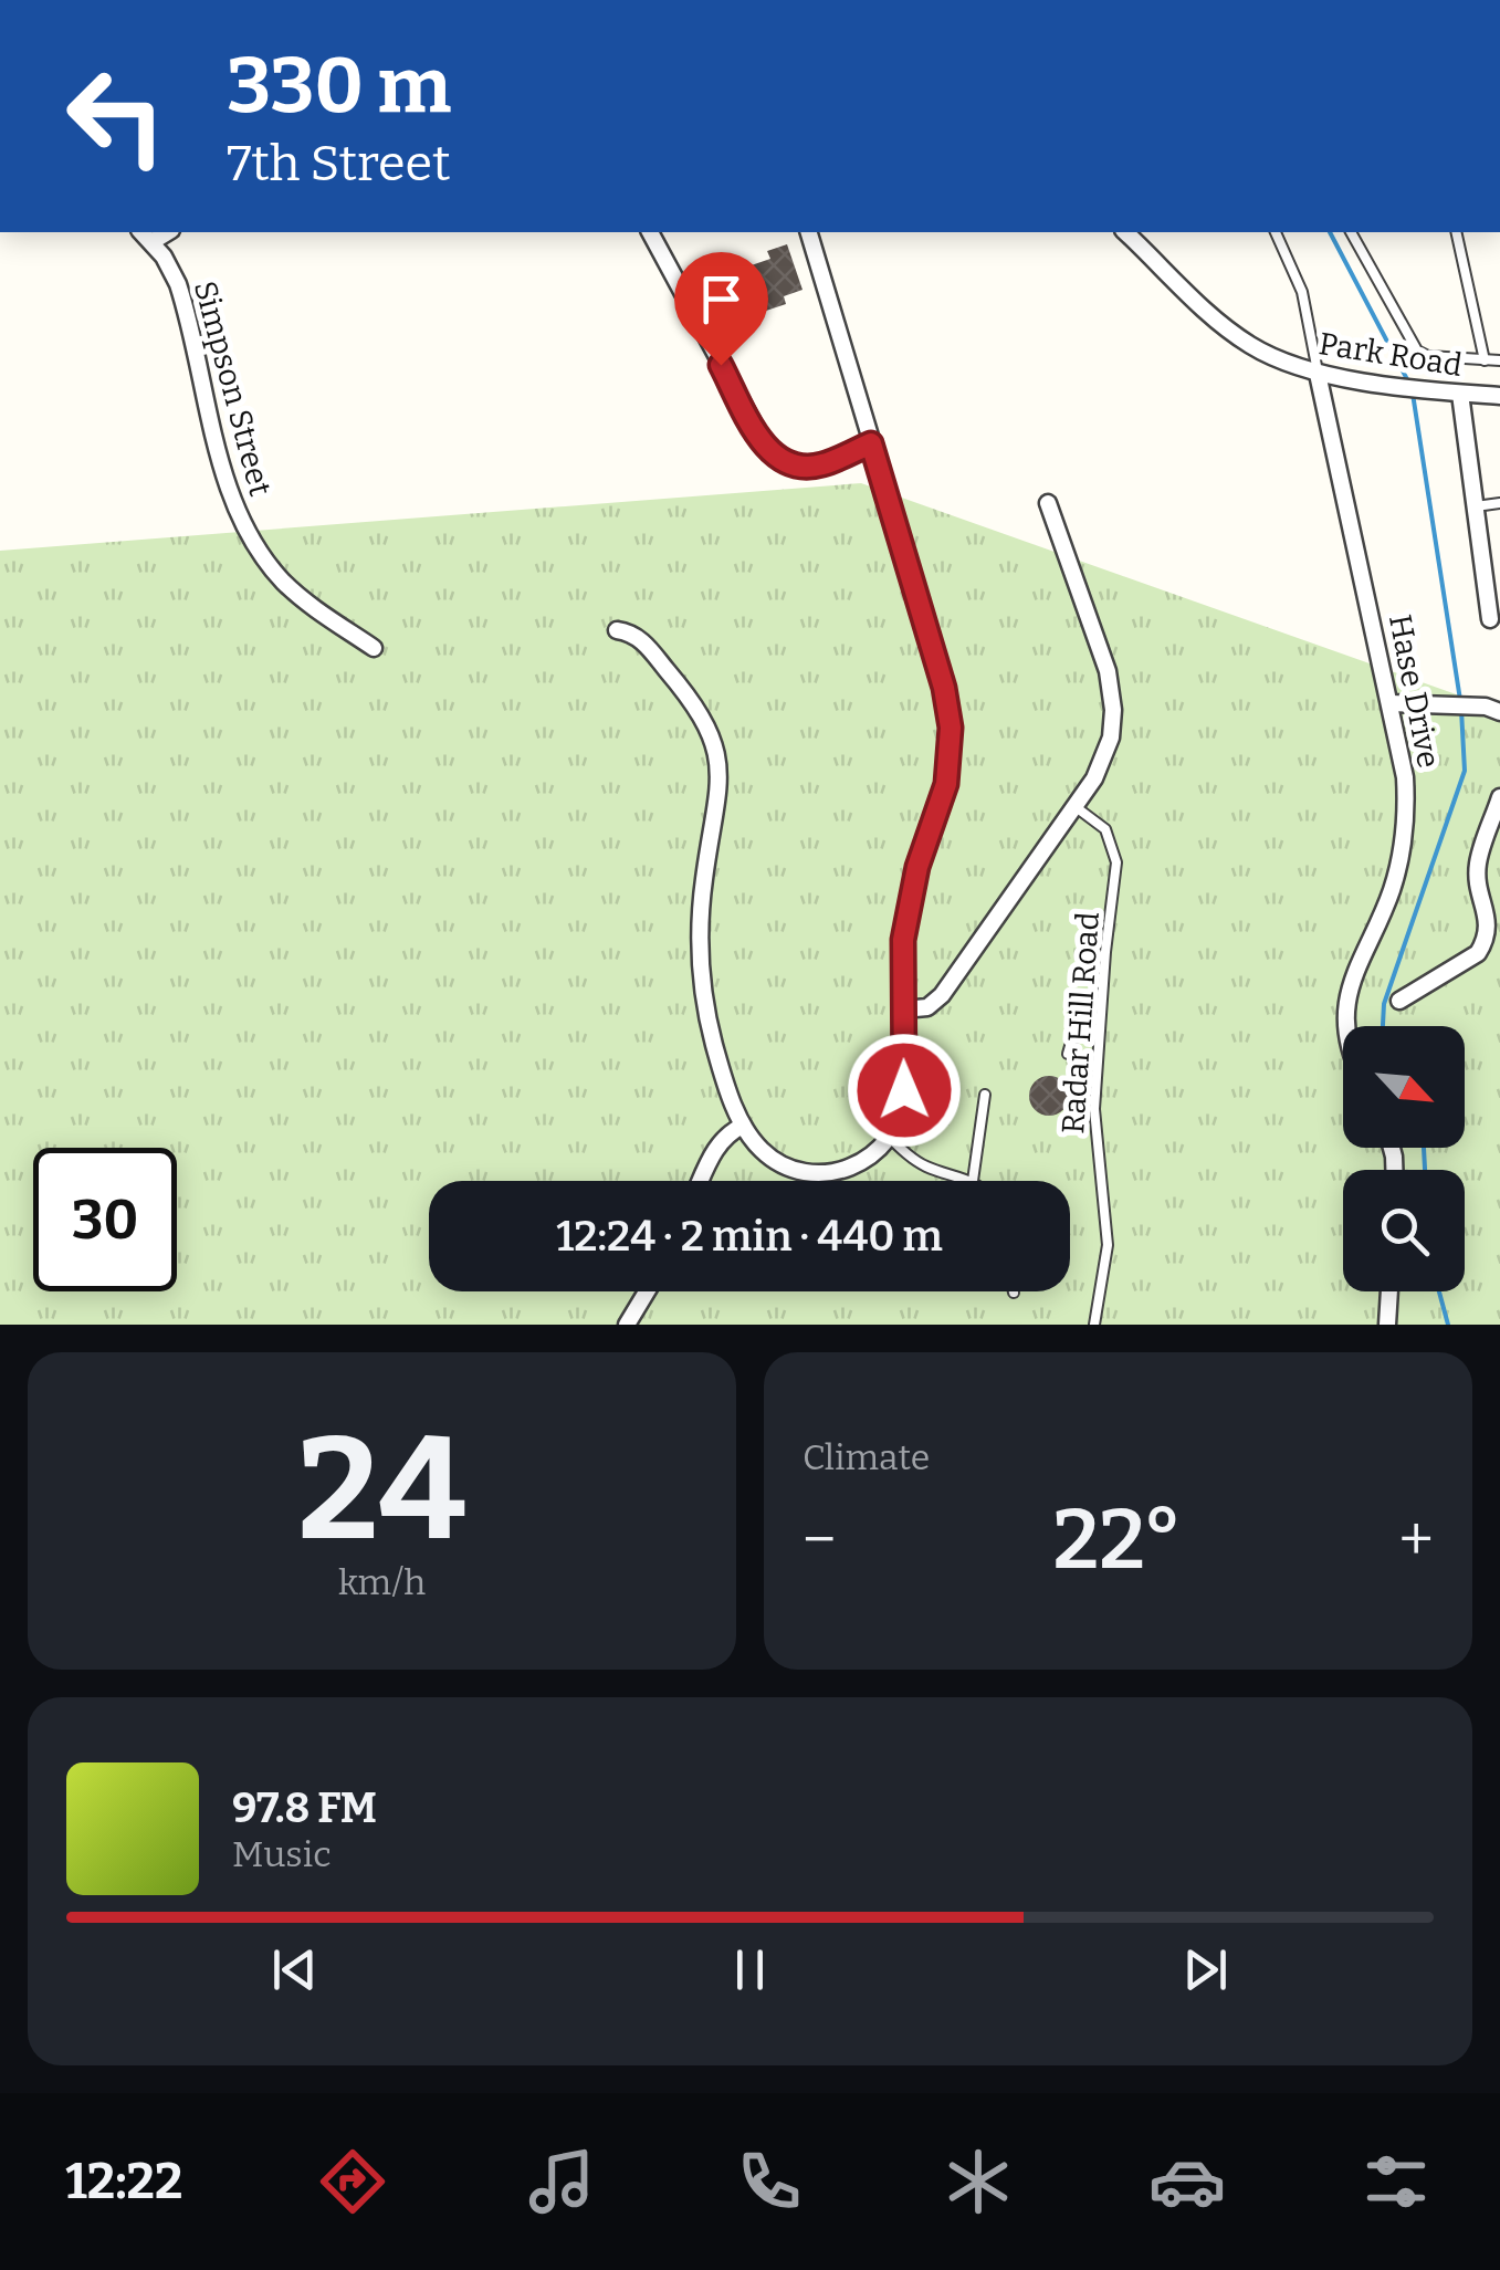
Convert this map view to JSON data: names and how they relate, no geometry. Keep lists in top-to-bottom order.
{
  "streets": {
    "street": ["Park Road", "Simpson Street", "Hase Drive"],
    "lane": ["Radar Hill Road"]
  },
  "crossings": [
    ["Park Road", "Hase Drive"]
  ],
  "north": "bottom right",
  "page": {
    "turn": ["330 m", "7th Street"],
    "limit": "30",
    "trip": "12:24 · 2 min · 440 m",
    "tile": [
      ["24", "km/h"],
      "Climate"
    ],
    "heat": ["−", "22°", "+"],
    "song": ["97.8 FM", "Music"],
    "tabs": "12:22"
  }
}
